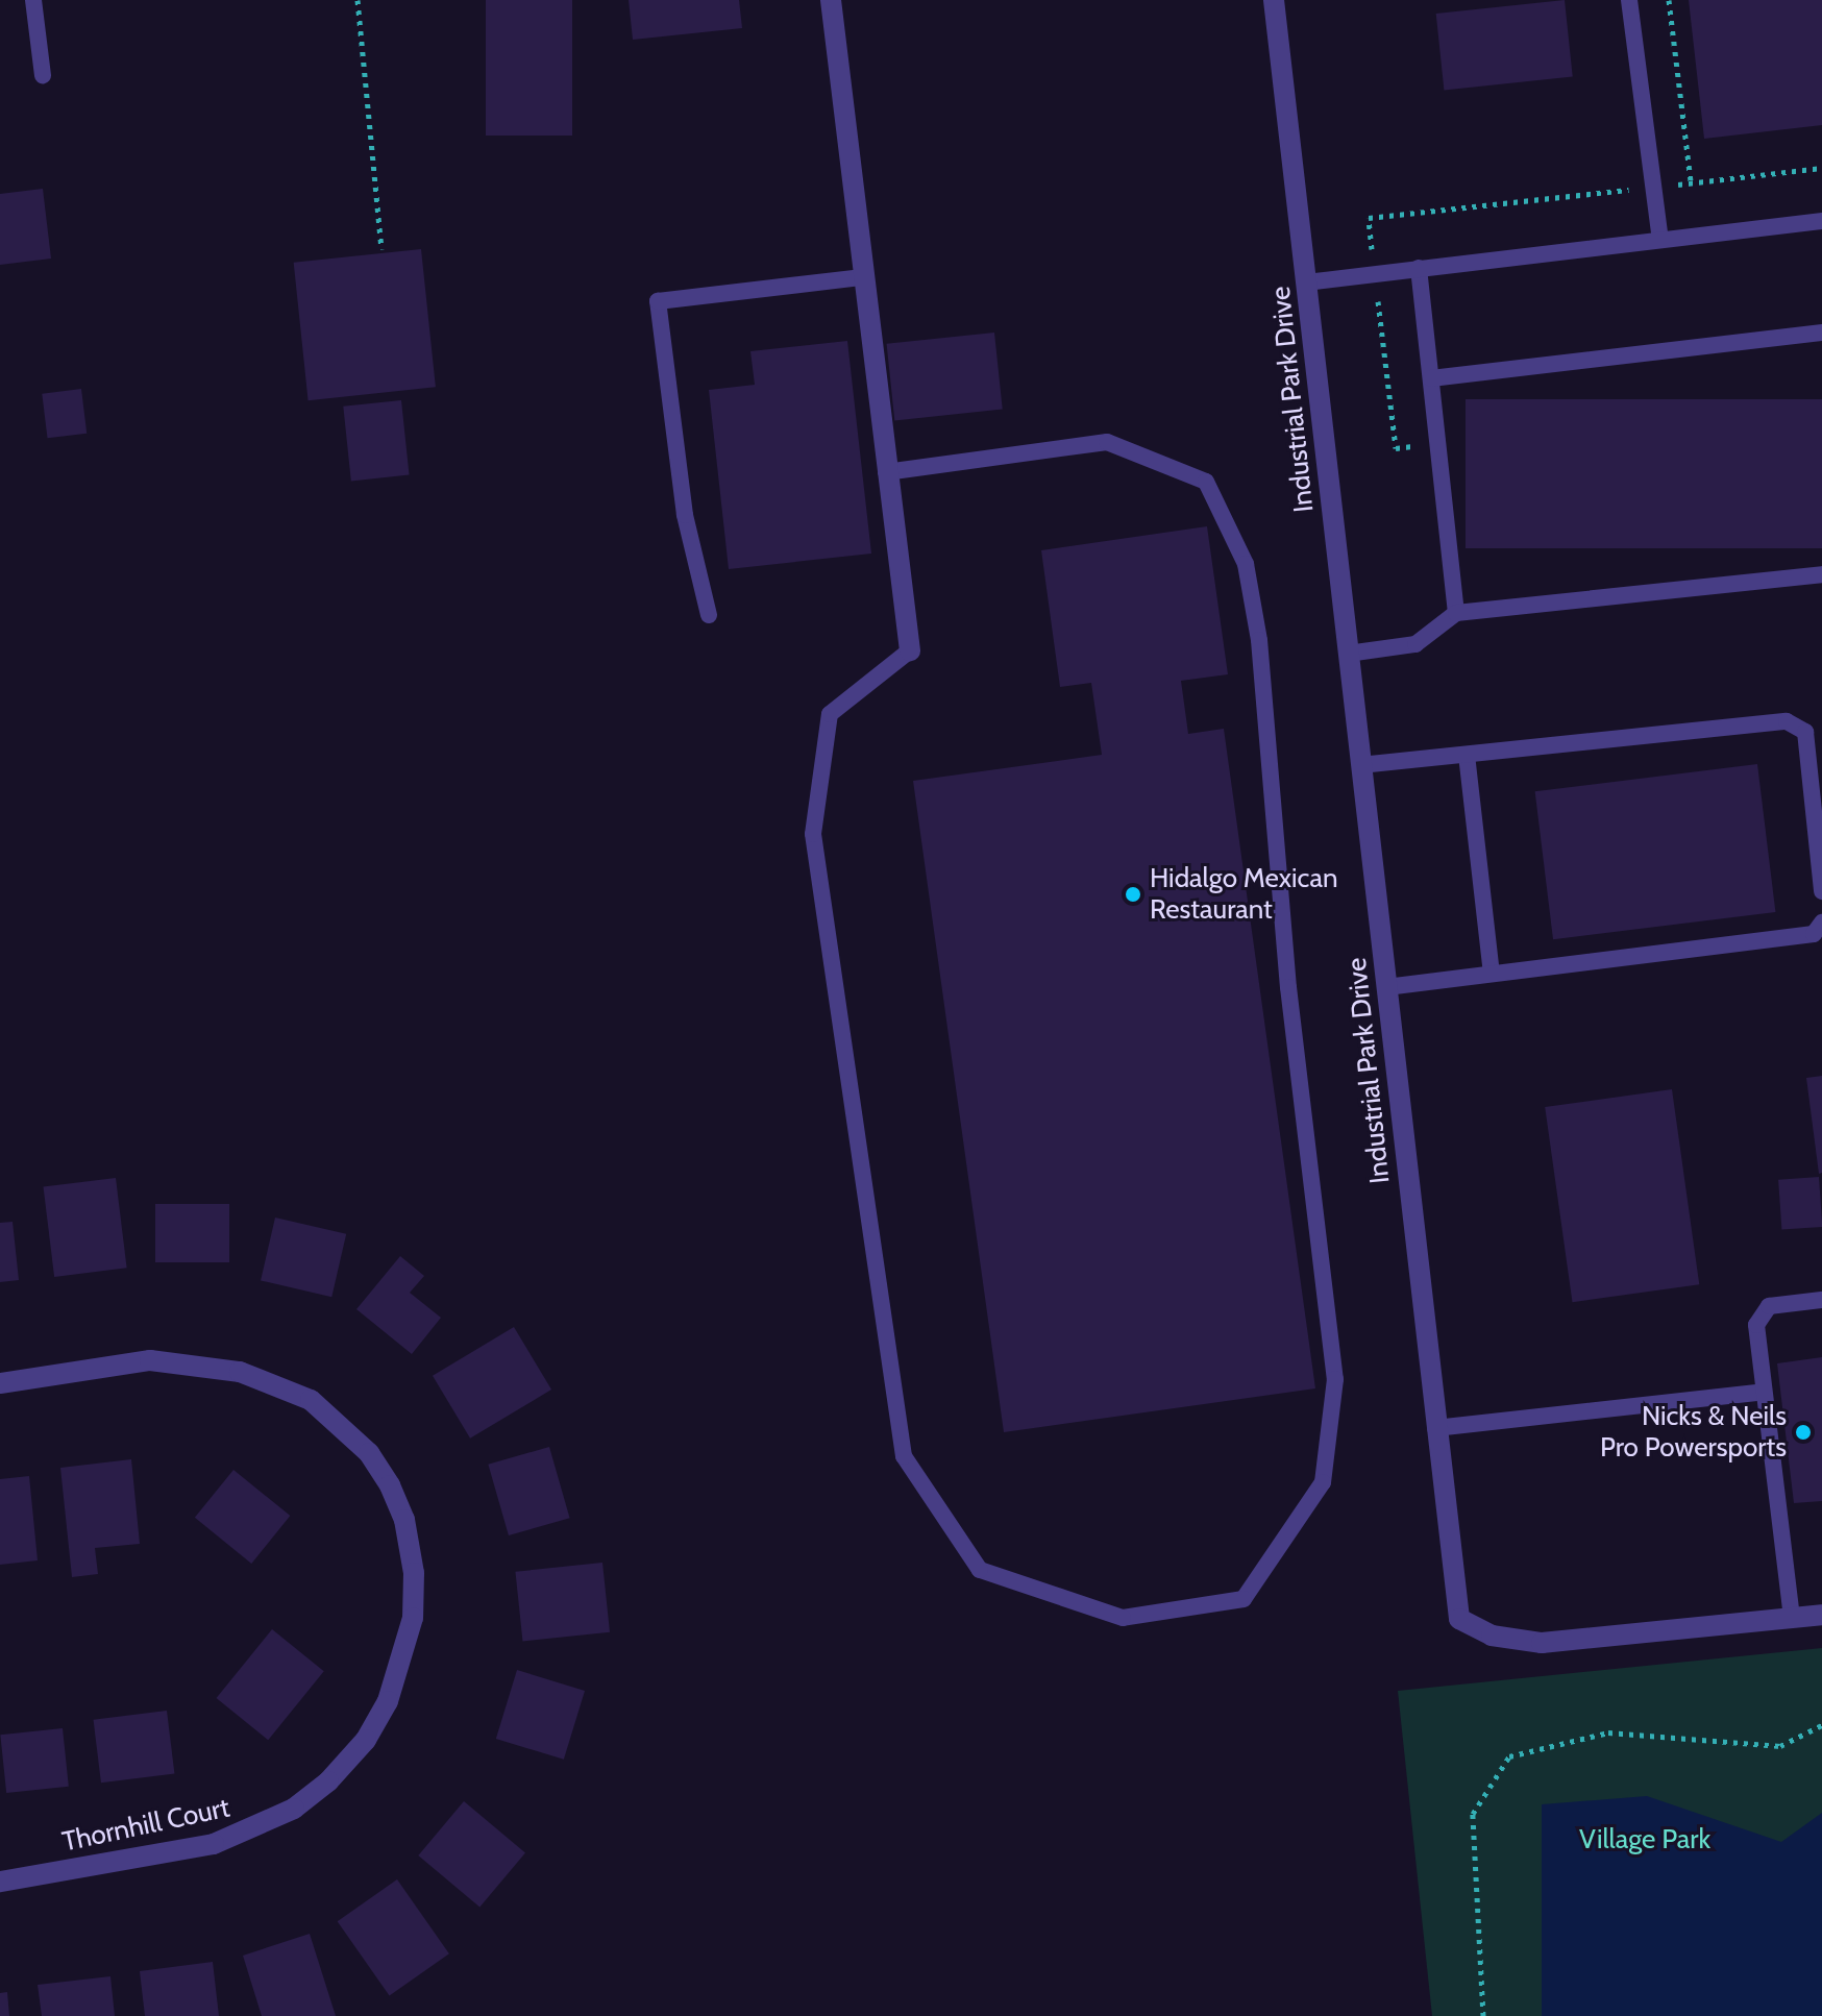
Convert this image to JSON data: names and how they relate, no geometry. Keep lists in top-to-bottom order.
{
  "streets": {
    "street": ["Industrial Park Drive", "Thornhill Court"]
  },
  "parks": ["Village Park"],
  "places": ["Hidalgo Mexican Restaurant", "Nicks & Neils Pro Powersports"]
}
